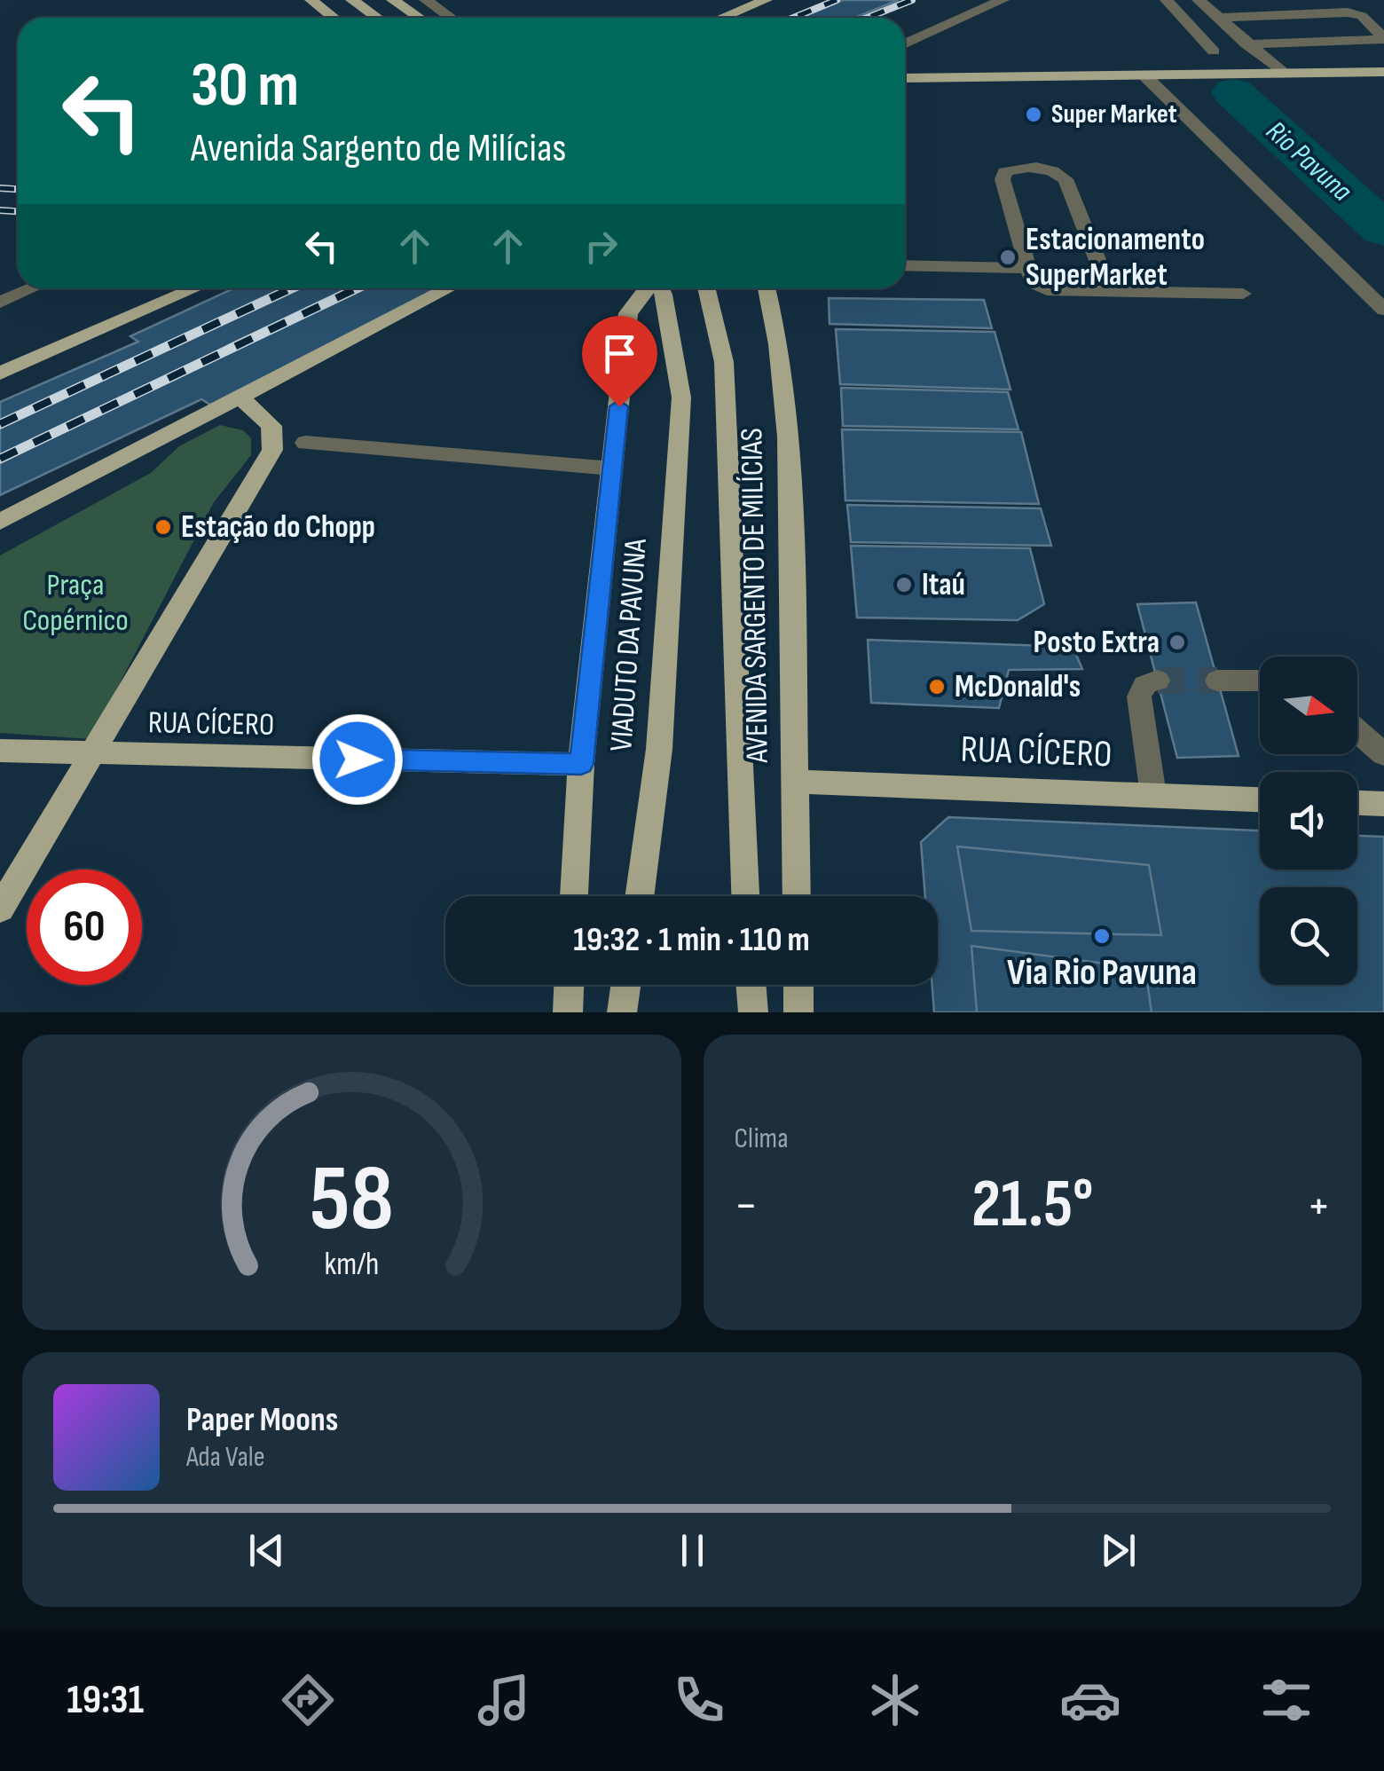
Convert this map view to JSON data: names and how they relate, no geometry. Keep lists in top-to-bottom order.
{
  "streets": {
    "main road": ["AVENIDA SARGENTO DE MILÍCIAS", "VIADUTO DA PAVUNA", "RUA CÍCERO"]
  },
  "crossings": [
    ["AVENIDA SARGENTO DE MILÍCIAS", "RUA CÍCERO"]
  ],
  "water": ["Rio Pavuna"],
  "parks": ["Praça Copérnico"],
  "places": [
    "Super Market",
    "Estacionamento SuperMarket",
    "Estação do Chopp",
    "Itaú",
    "Posto Extra",
    "McDonald's",
    "Via Rio Pavuna"
  ],
  "north": "right",
  "page": {
    "turn": ["30 m", "Avenida Sargento de Milícias"],
    "limit": "60",
    "trip": "19:32 · 1 min · 110 m",
    "tile": "Clima",
    "heat": ["−", "21.5°", "+"],
    "song": ["Paper Moons", "Ada Vale"],
    "tabs": "19:31",
    "gauge": ["58", "km/h"]
  }
}
